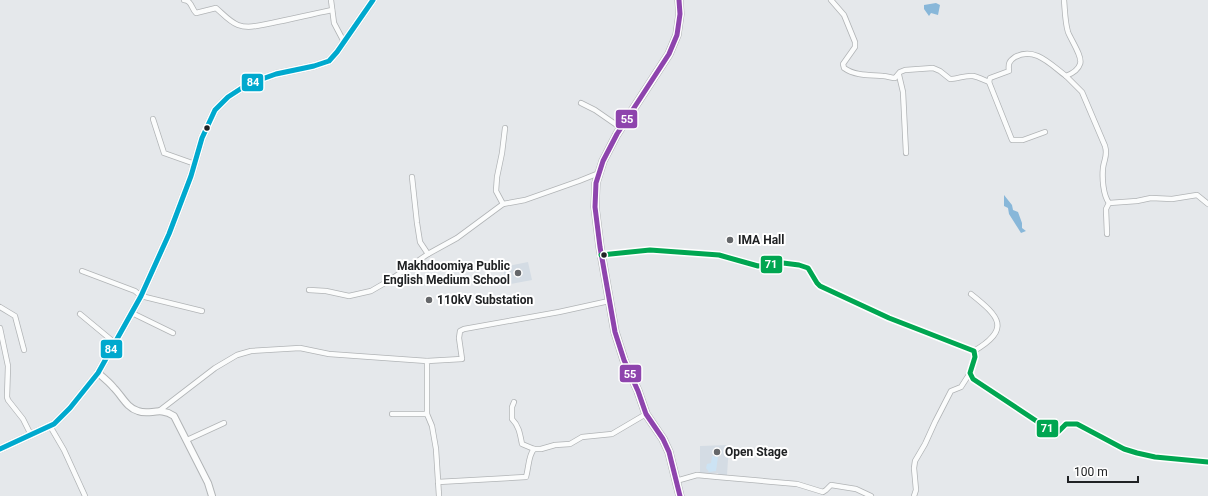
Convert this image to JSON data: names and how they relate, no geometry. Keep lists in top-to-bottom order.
{
  "places": [
    "IMA Hall",
    "Makhdoomiya Public English Medium School",
    "110kV Substation",
    "Open Stage"
  ],
  "lines": ["transit line 55", "transit line 84", "transit line 71"],
  "scale_bar": "100 m"
}
